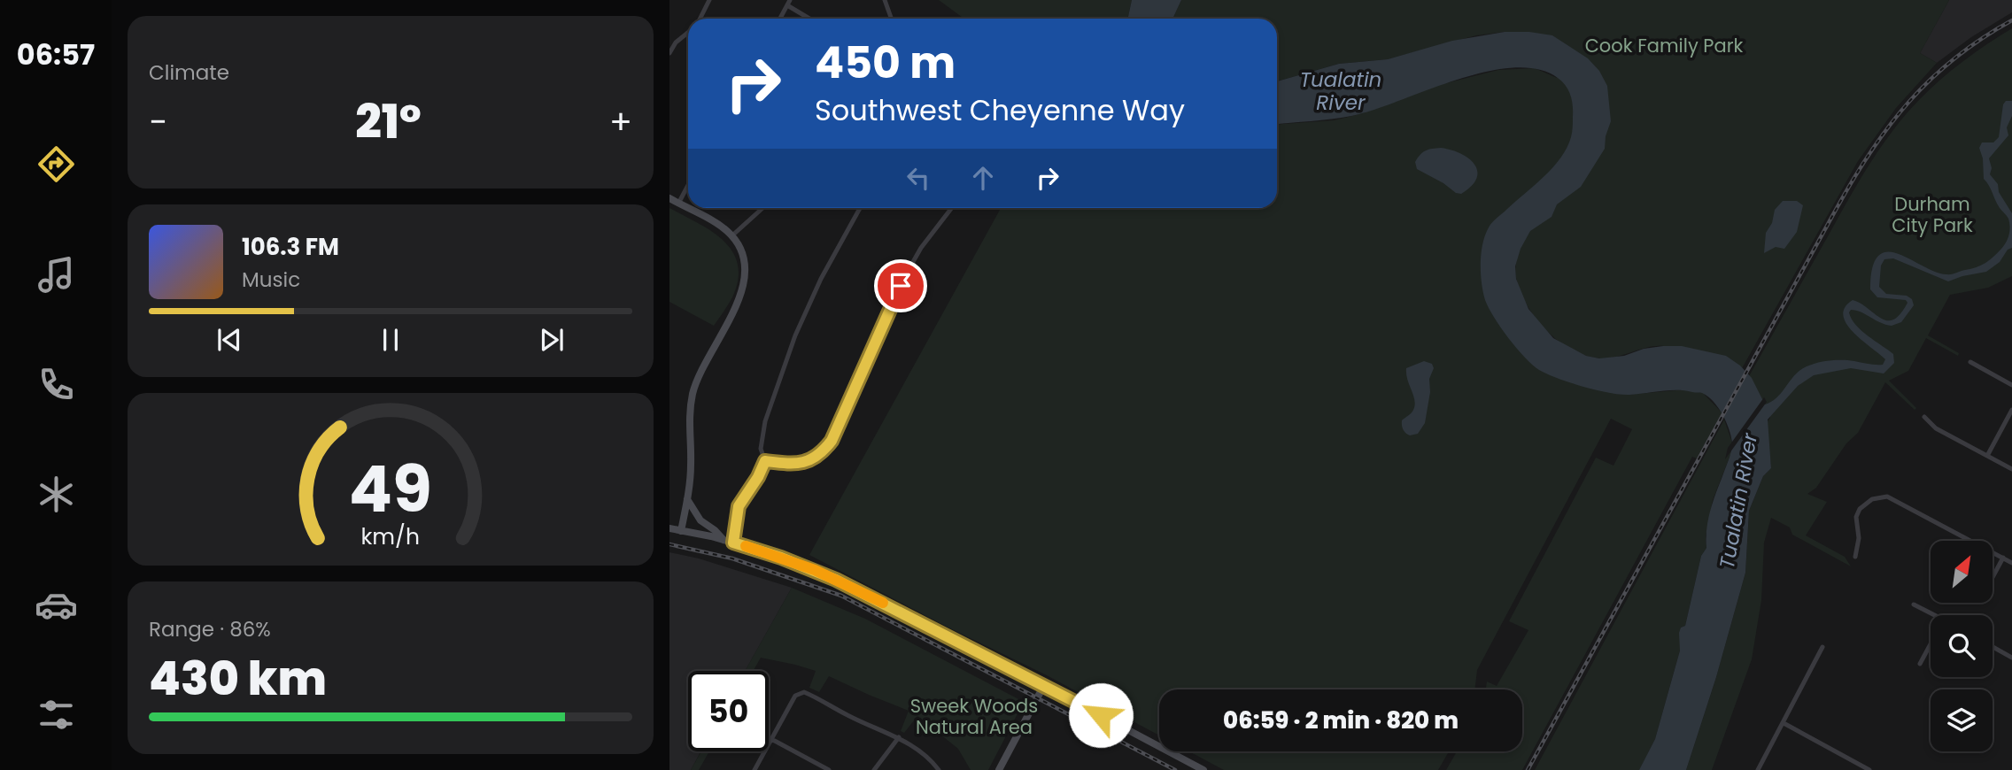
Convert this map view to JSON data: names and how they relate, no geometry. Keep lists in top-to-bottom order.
{
  "water": ["Tualatin River"],
  "parks": ["Cook Family Park", "Durham City Park", "Sweek Woods Natural Area"],
  "north": "top right",
  "page": {
    "tabs": "06:57",
    "tile": [
      "Climate",
      ["Range · 86%", "430 km"]
    ],
    "turn": ["450 m", "Southwest Cheyenne Way"],
    "heat": ["−", "21°", "+"],
    "song": ["106.3 FM", "Music"],
    "limit": "50",
    "trip": "06:59 · 2 min · 820 m",
    "gauge": ["49", "km/h"]
  }
}
